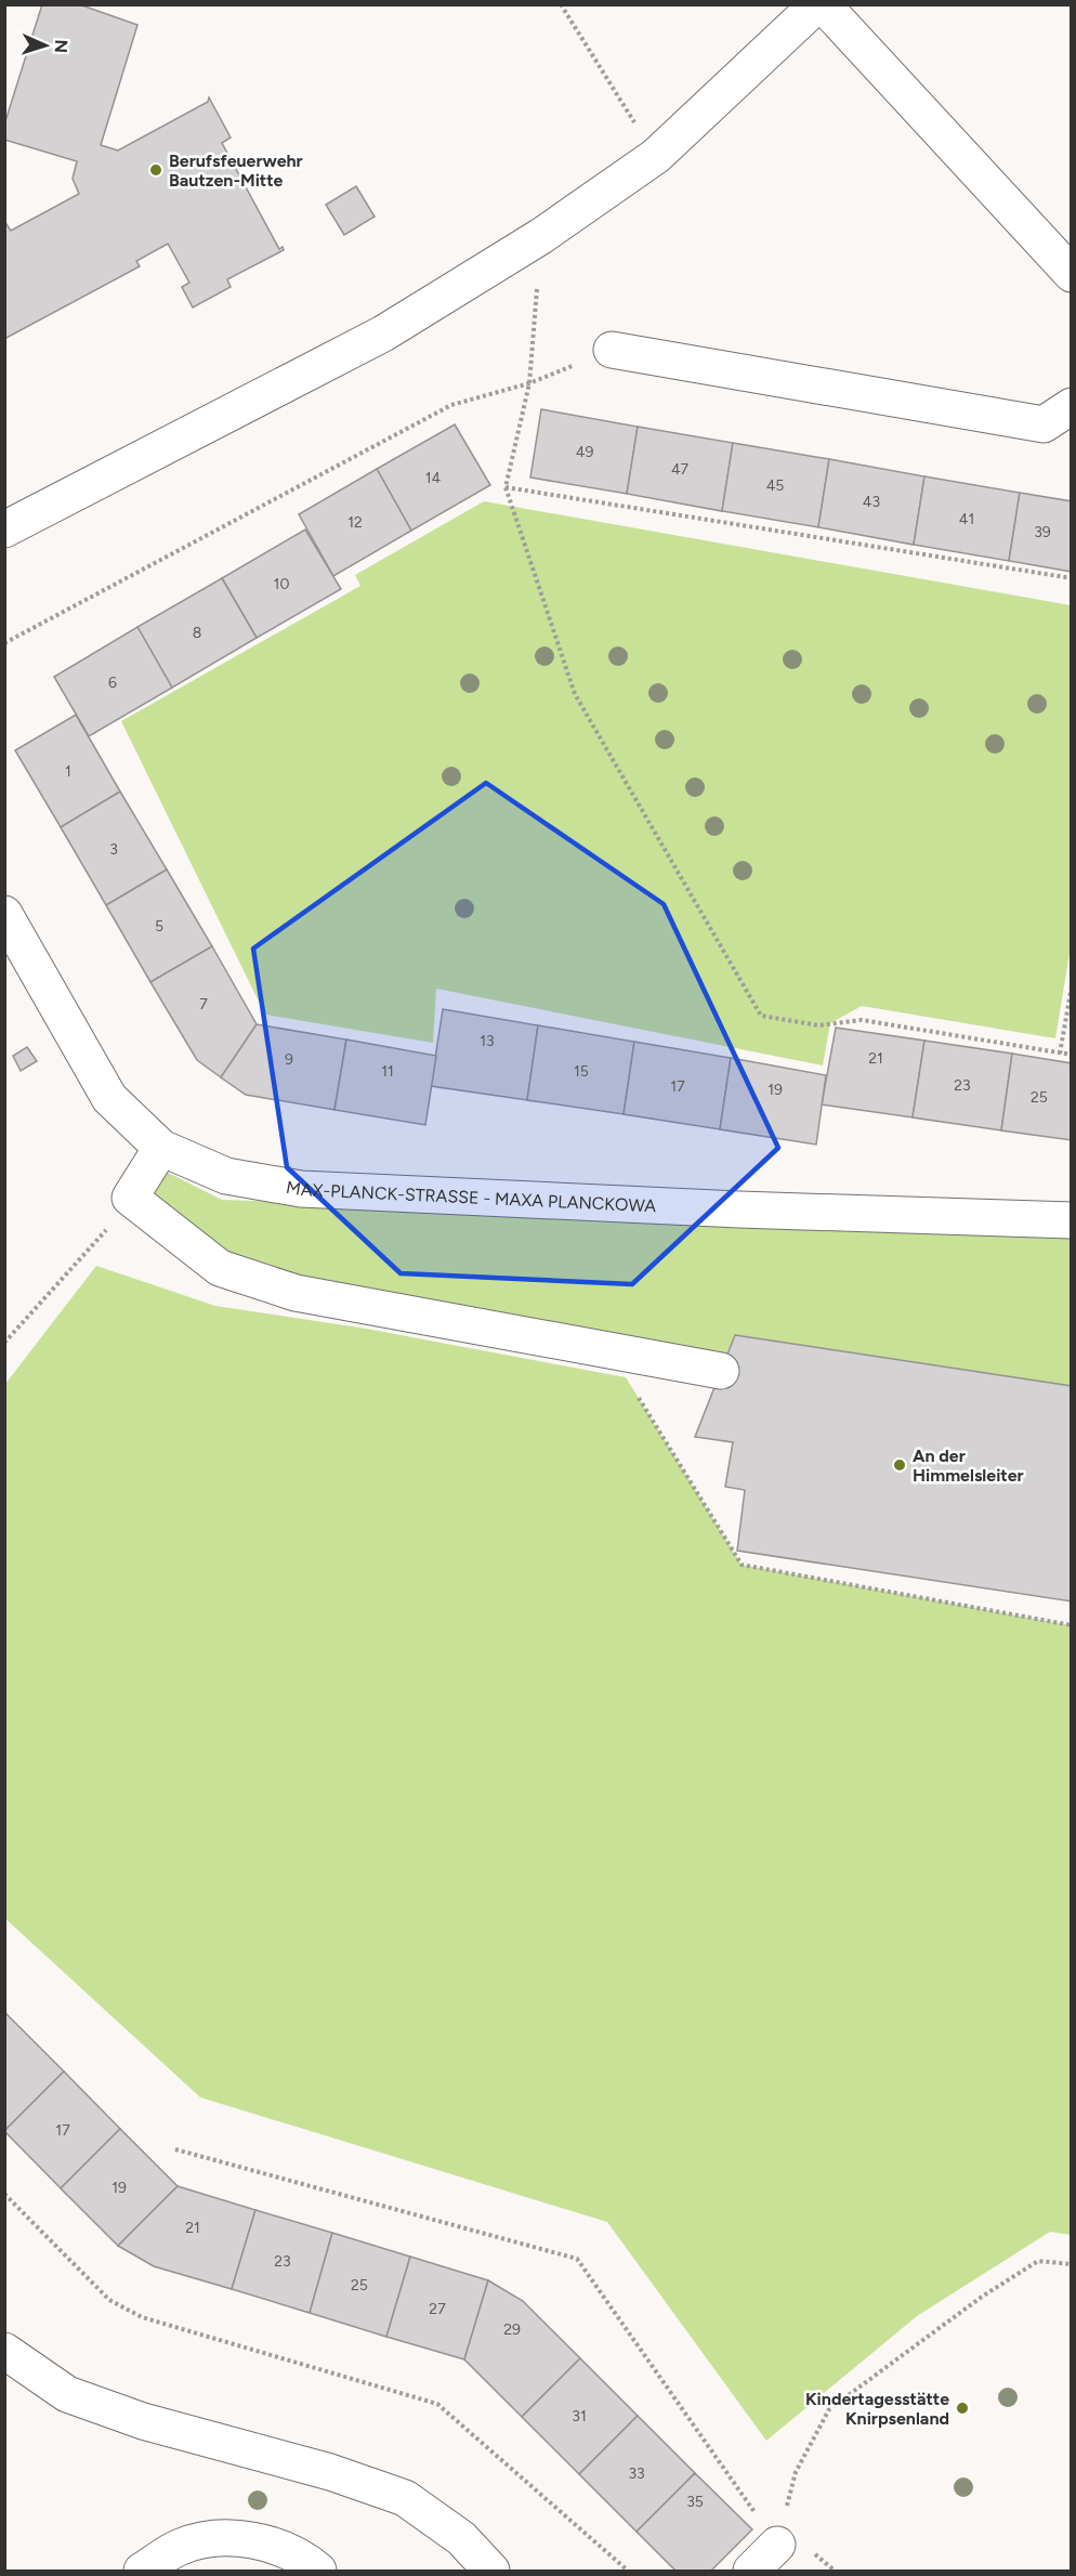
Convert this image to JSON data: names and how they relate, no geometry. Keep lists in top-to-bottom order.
{
  "streets": {
    "street": ["MAX-PLANCK-STRASSE - MAXA PLANCKOWA"]
  },
  "places": ["Berufsfeuerwehr Bautzen-Mitte", "An der Himmelsleiter", "Kindertagesstätte Knirpsenland"],
  "house_numbers": [
    "49",
    "47",
    "14",
    "45",
    "43",
    "41",
    "12",
    "39",
    "10",
    "8",
    "6",
    "1",
    "3",
    "5",
    "7",
    "13",
    "21",
    "9",
    "11",
    "15",
    "23",
    "17",
    "19",
    "25",
    "17",
    "19",
    "21",
    "23",
    "25",
    "27",
    "29",
    "31",
    "33",
    "35"
  ],
  "north": "right"
}
